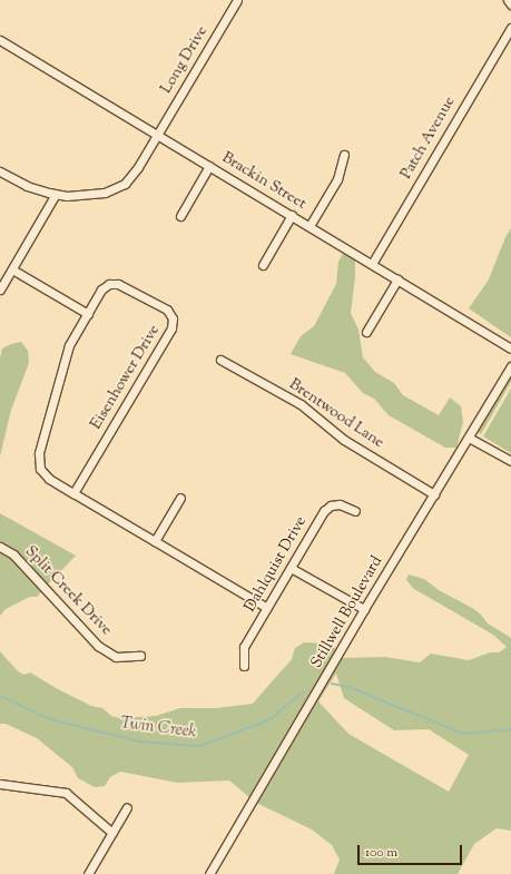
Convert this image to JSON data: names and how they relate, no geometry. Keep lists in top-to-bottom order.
{
  "streets": {
    "street": [
      "Long Drive",
      "Patch Avenue",
      "Brackin Street",
      "Eisenhower Drive",
      "Brentwood Lane",
      "Dahlquist Drive",
      "Split Creek Drive",
      "Stillwell Boulevard"
    ]
  },
  "crossings": [
    ["Long Drive", "Brackin Street"],
    ["Patch Avenue", "Brackin Street"],
    ["Eisenhower Drive", "Dahlquist Drive"],
    ["Brentwood Lane", "Stillwell Boulevard"]
  ],
  "water": ["Twin Creek"],
  "scale_bar": "100 m"
}
